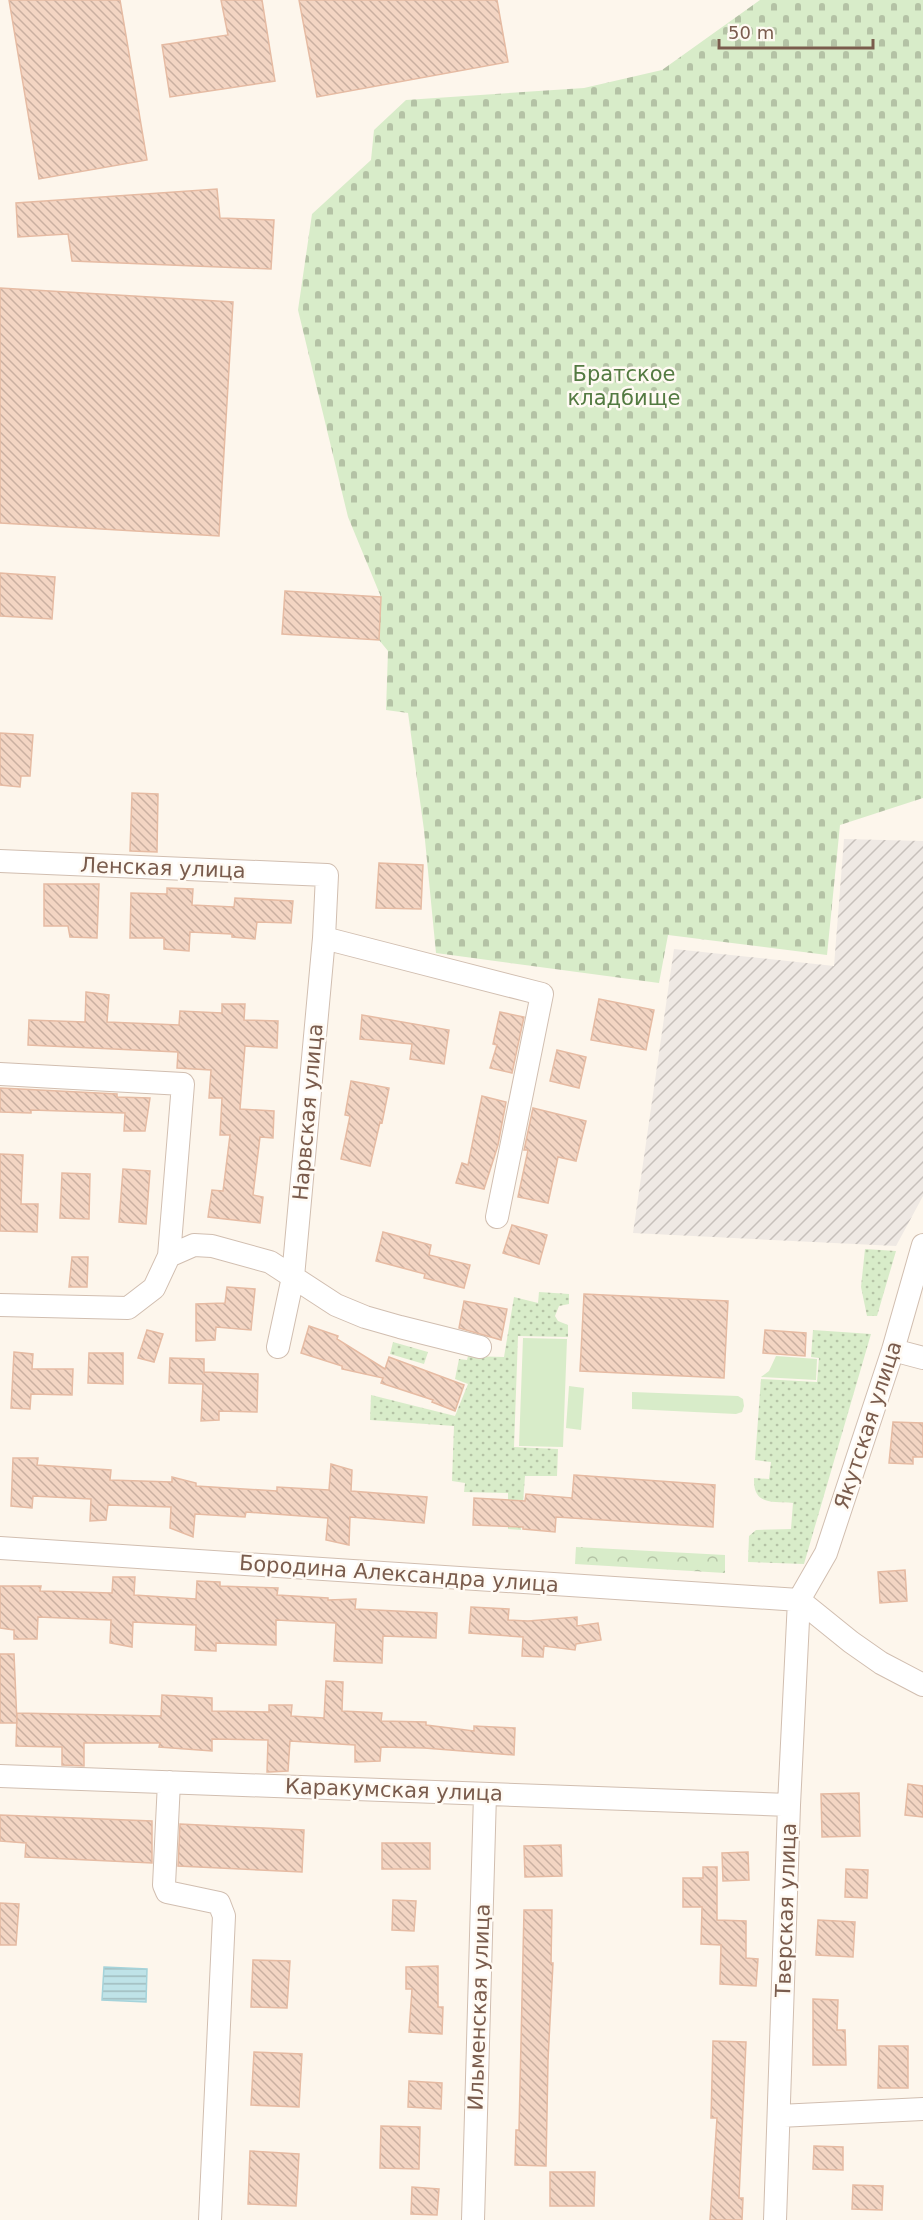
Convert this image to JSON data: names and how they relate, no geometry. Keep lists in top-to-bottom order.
{
  "streets": {
    "street": [
      "Ленская улица",
      "Нарвская улица",
      "Якутская улица",
      "Бородина Александра улица",
      "Каракумская улица",
      "Тверская улица",
      "Ильменская улица"
    ]
  },
  "crossings": [
    ["Ленская улица", "Нарвская улица"],
    ["Якутская улица", "Бородина Александра улица"],
    ["Якутская улица", "Тверская улица"],
    ["Бородина Александра улица", "Тверская улица"],
    ["Каракумская улица", "Тверская улица"],
    ["Каракумская улица", "Ильменская улица"]
  ],
  "parks": ["Братское кладбище"],
  "scale_bar": "50 m"
}
